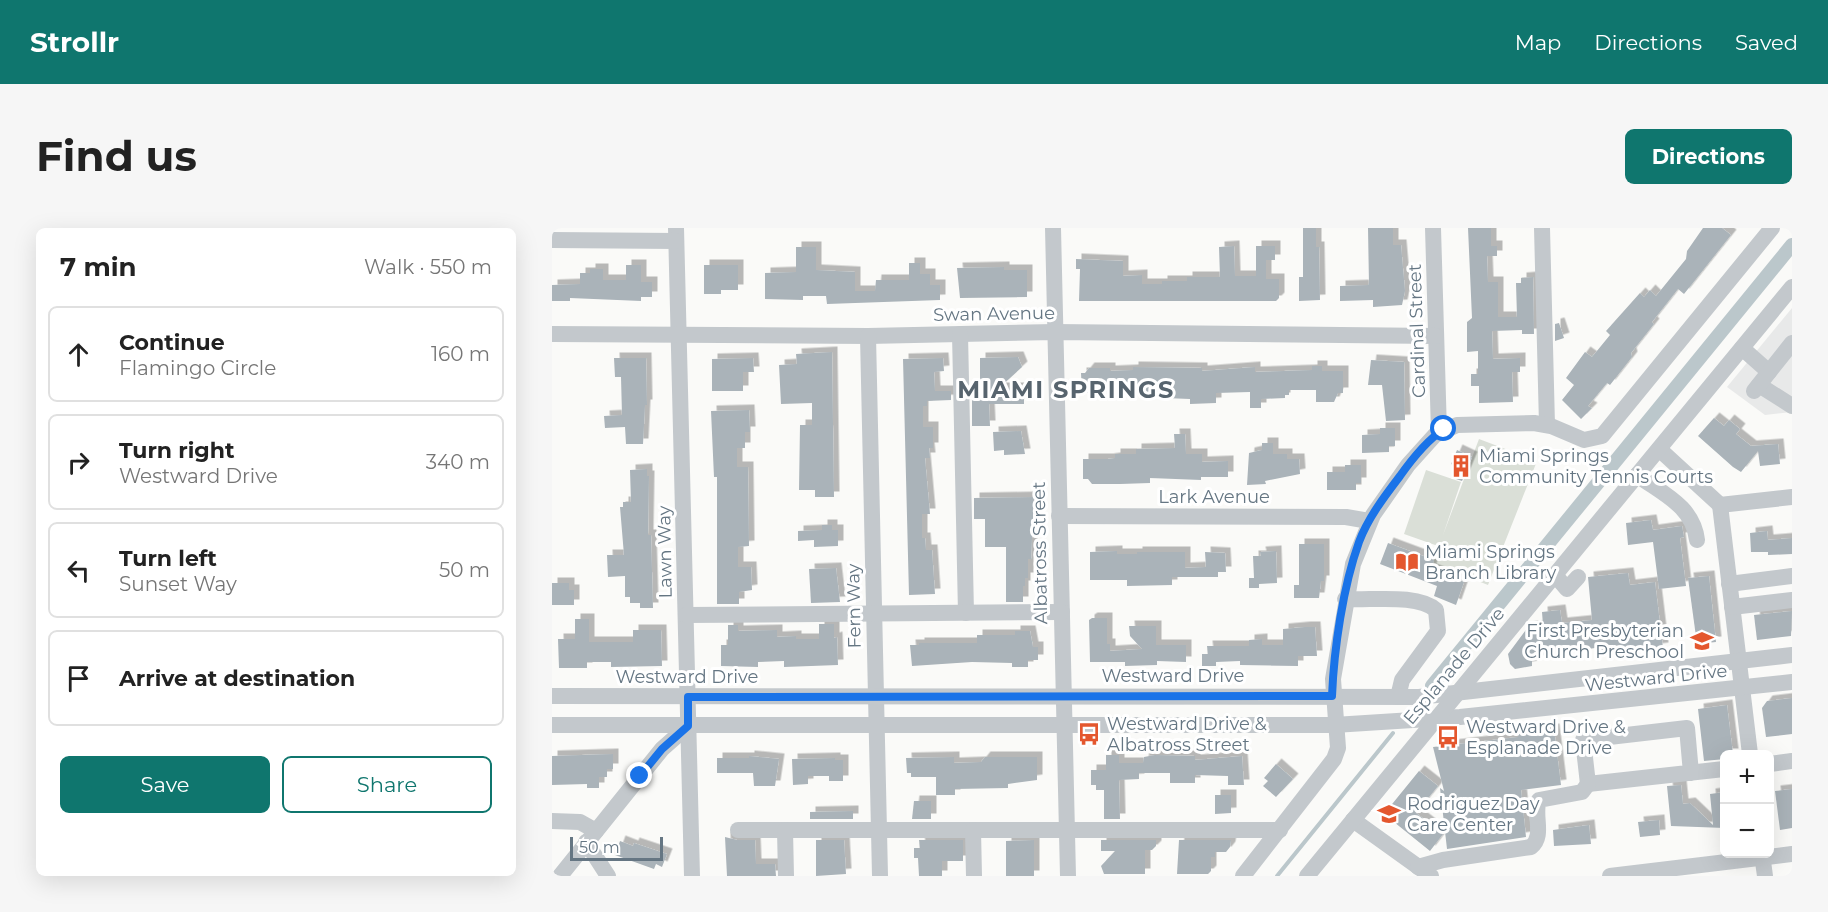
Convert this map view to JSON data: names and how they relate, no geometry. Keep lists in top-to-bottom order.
{
  "streets": {
    "street": [
      "Swan Avenue",
      "Cardinal Street",
      "Lark Avenue",
      "Lawn Way",
      "Albatross Street",
      "Fern Way",
      "Esplanade Drive",
      "Westward Drive"
    ]
  },
  "crossings": [
    ["Swan Avenue", "Cardinal Street"],
    ["Swan Avenue", "Lawn Way"],
    ["Swan Avenue", "Albatross Street"],
    ["Swan Avenue", "Fern Way"],
    ["Lark Avenue", "Albatross Street"],
    ["Lawn Way", "Westward Drive"],
    ["Albatross Street", "Westward Drive"],
    ["Fern Way", "Westward Drive"],
    ["Esplanade Drive", "Westward Drive"]
  ],
  "districts": ["MIAMI SPRINGS"],
  "places": {
    "building": ["Miami Springs Community Tennis Courts"],
    "library": ["Miami Springs Branch Library"],
    "school or university": ["First Presbyterian Church Preschool", "Rodriguez Day Care Center"],
    "bus stop": ["Westward Drive & Albatross Street", "Westward Drive & Esplanade Drive"]
  },
  "scale_bar": "50 m",
  "page": {
    "header": "Strollr",
    "nav": ["Map", "Directions", "Saved"],
    "buttons": [
      "Directions",
      ["Save", "Share"]
    ],
    "title": "Find us",
    "heading": ["7 min", "Walk · 550 m"],
    "list": [
      ["Continue", "Flamingo Circle", "160 m"],
      ["Turn right", "Westward Drive", "340 m"],
      ["Turn left", "Sunset Way", "50 m"],
      "Arrive at destination"
    ],
    "map_buttons": ["+", "−"],
    "scale": "50 m"
  }
}
